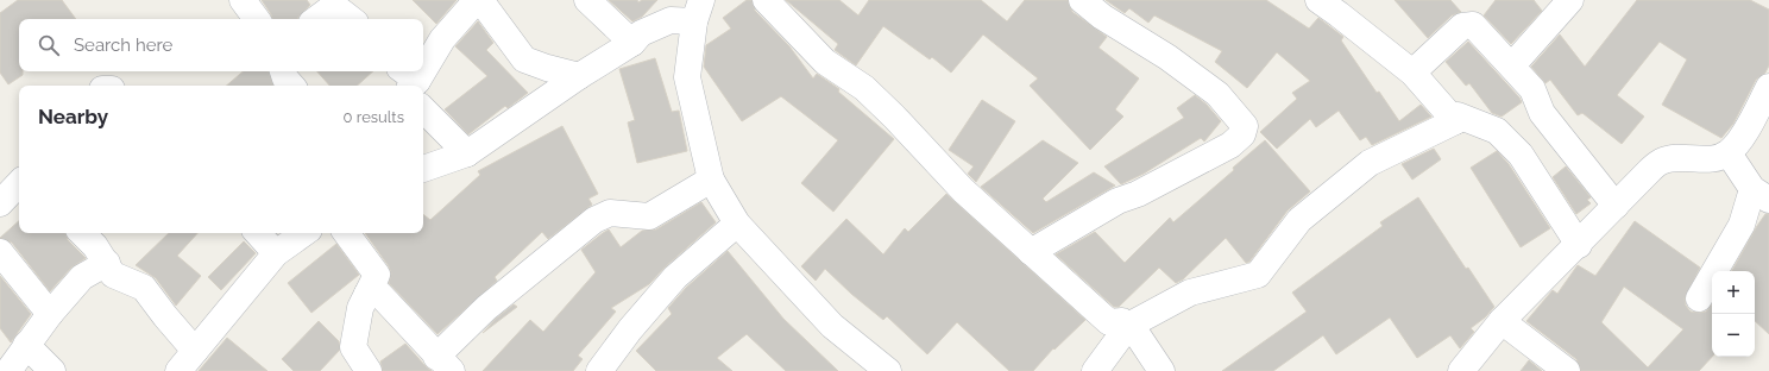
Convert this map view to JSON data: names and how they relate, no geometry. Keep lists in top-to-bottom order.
{
  "page": {
    "search": "Search here",
    "heading": ["Nearby", "0 results"],
    "map_buttons": ["+", "−"]
  }
}
